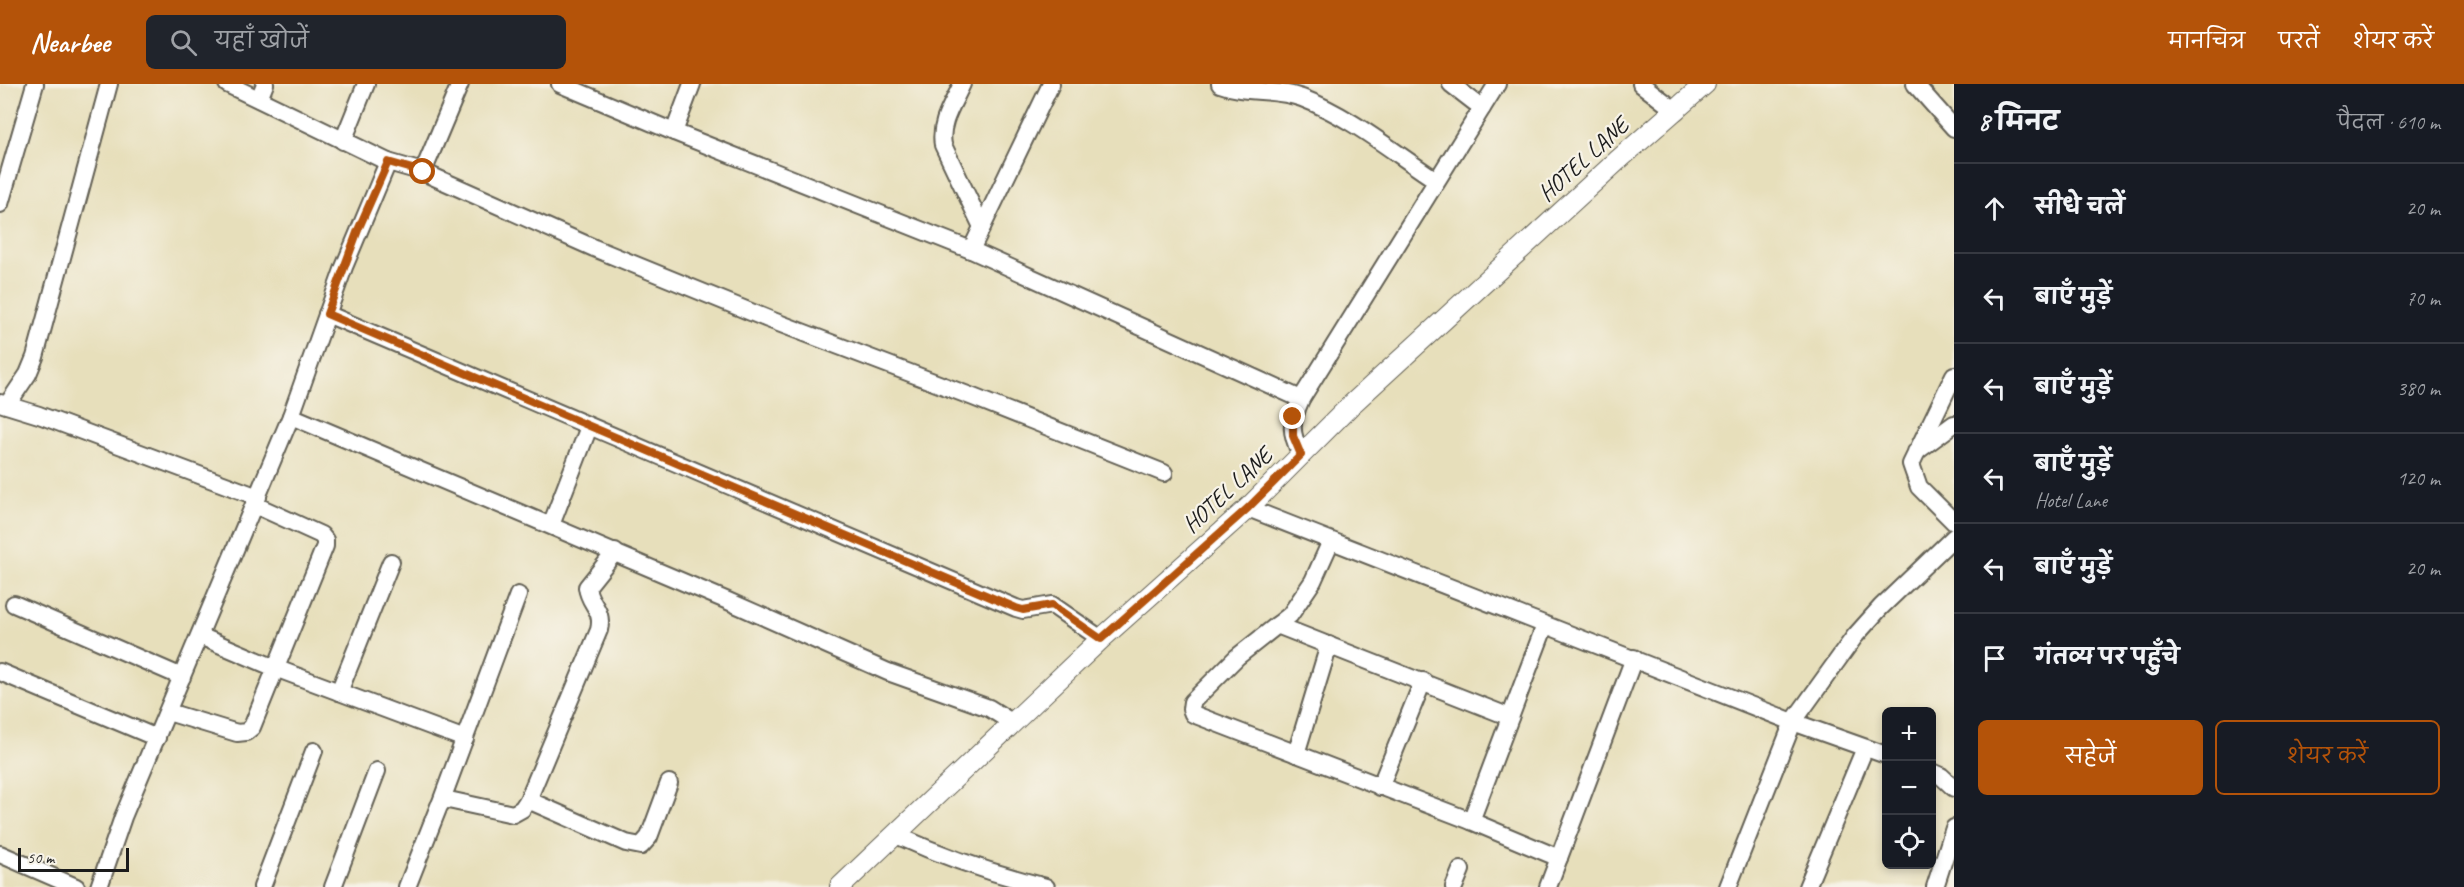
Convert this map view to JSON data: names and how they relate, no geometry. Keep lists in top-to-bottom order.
{
  "streets": {
    "street": ["HOTEL LANE"]
  },
  "scale_bar": "50 m",
  "page": {
    "header": "Nearbee",
    "search": "यहाँ खोजें",
    "nav": ["मानचित्र", "परतें", "शेयर करें"],
    "heading": ["8 मिनट", "पैदल · 610 m"],
    "list": [
      ["सीधे चलें", "20 m"],
      ["बाएँ मुड़ें", "70 m"],
      ["बाएँ मुड़ें", "380 m"],
      ["बाएँ मुड़ें", "Hotel Lane", "120 m"],
      ["बाएँ मुड़ें", "20 m"],
      "गंतव्य पर पहुँचे"
    ],
    "buttons": ["सहेजें", "शेयर करें"],
    "map_buttons": ["+", "−"],
    "scale": "50 m"
  }
}
